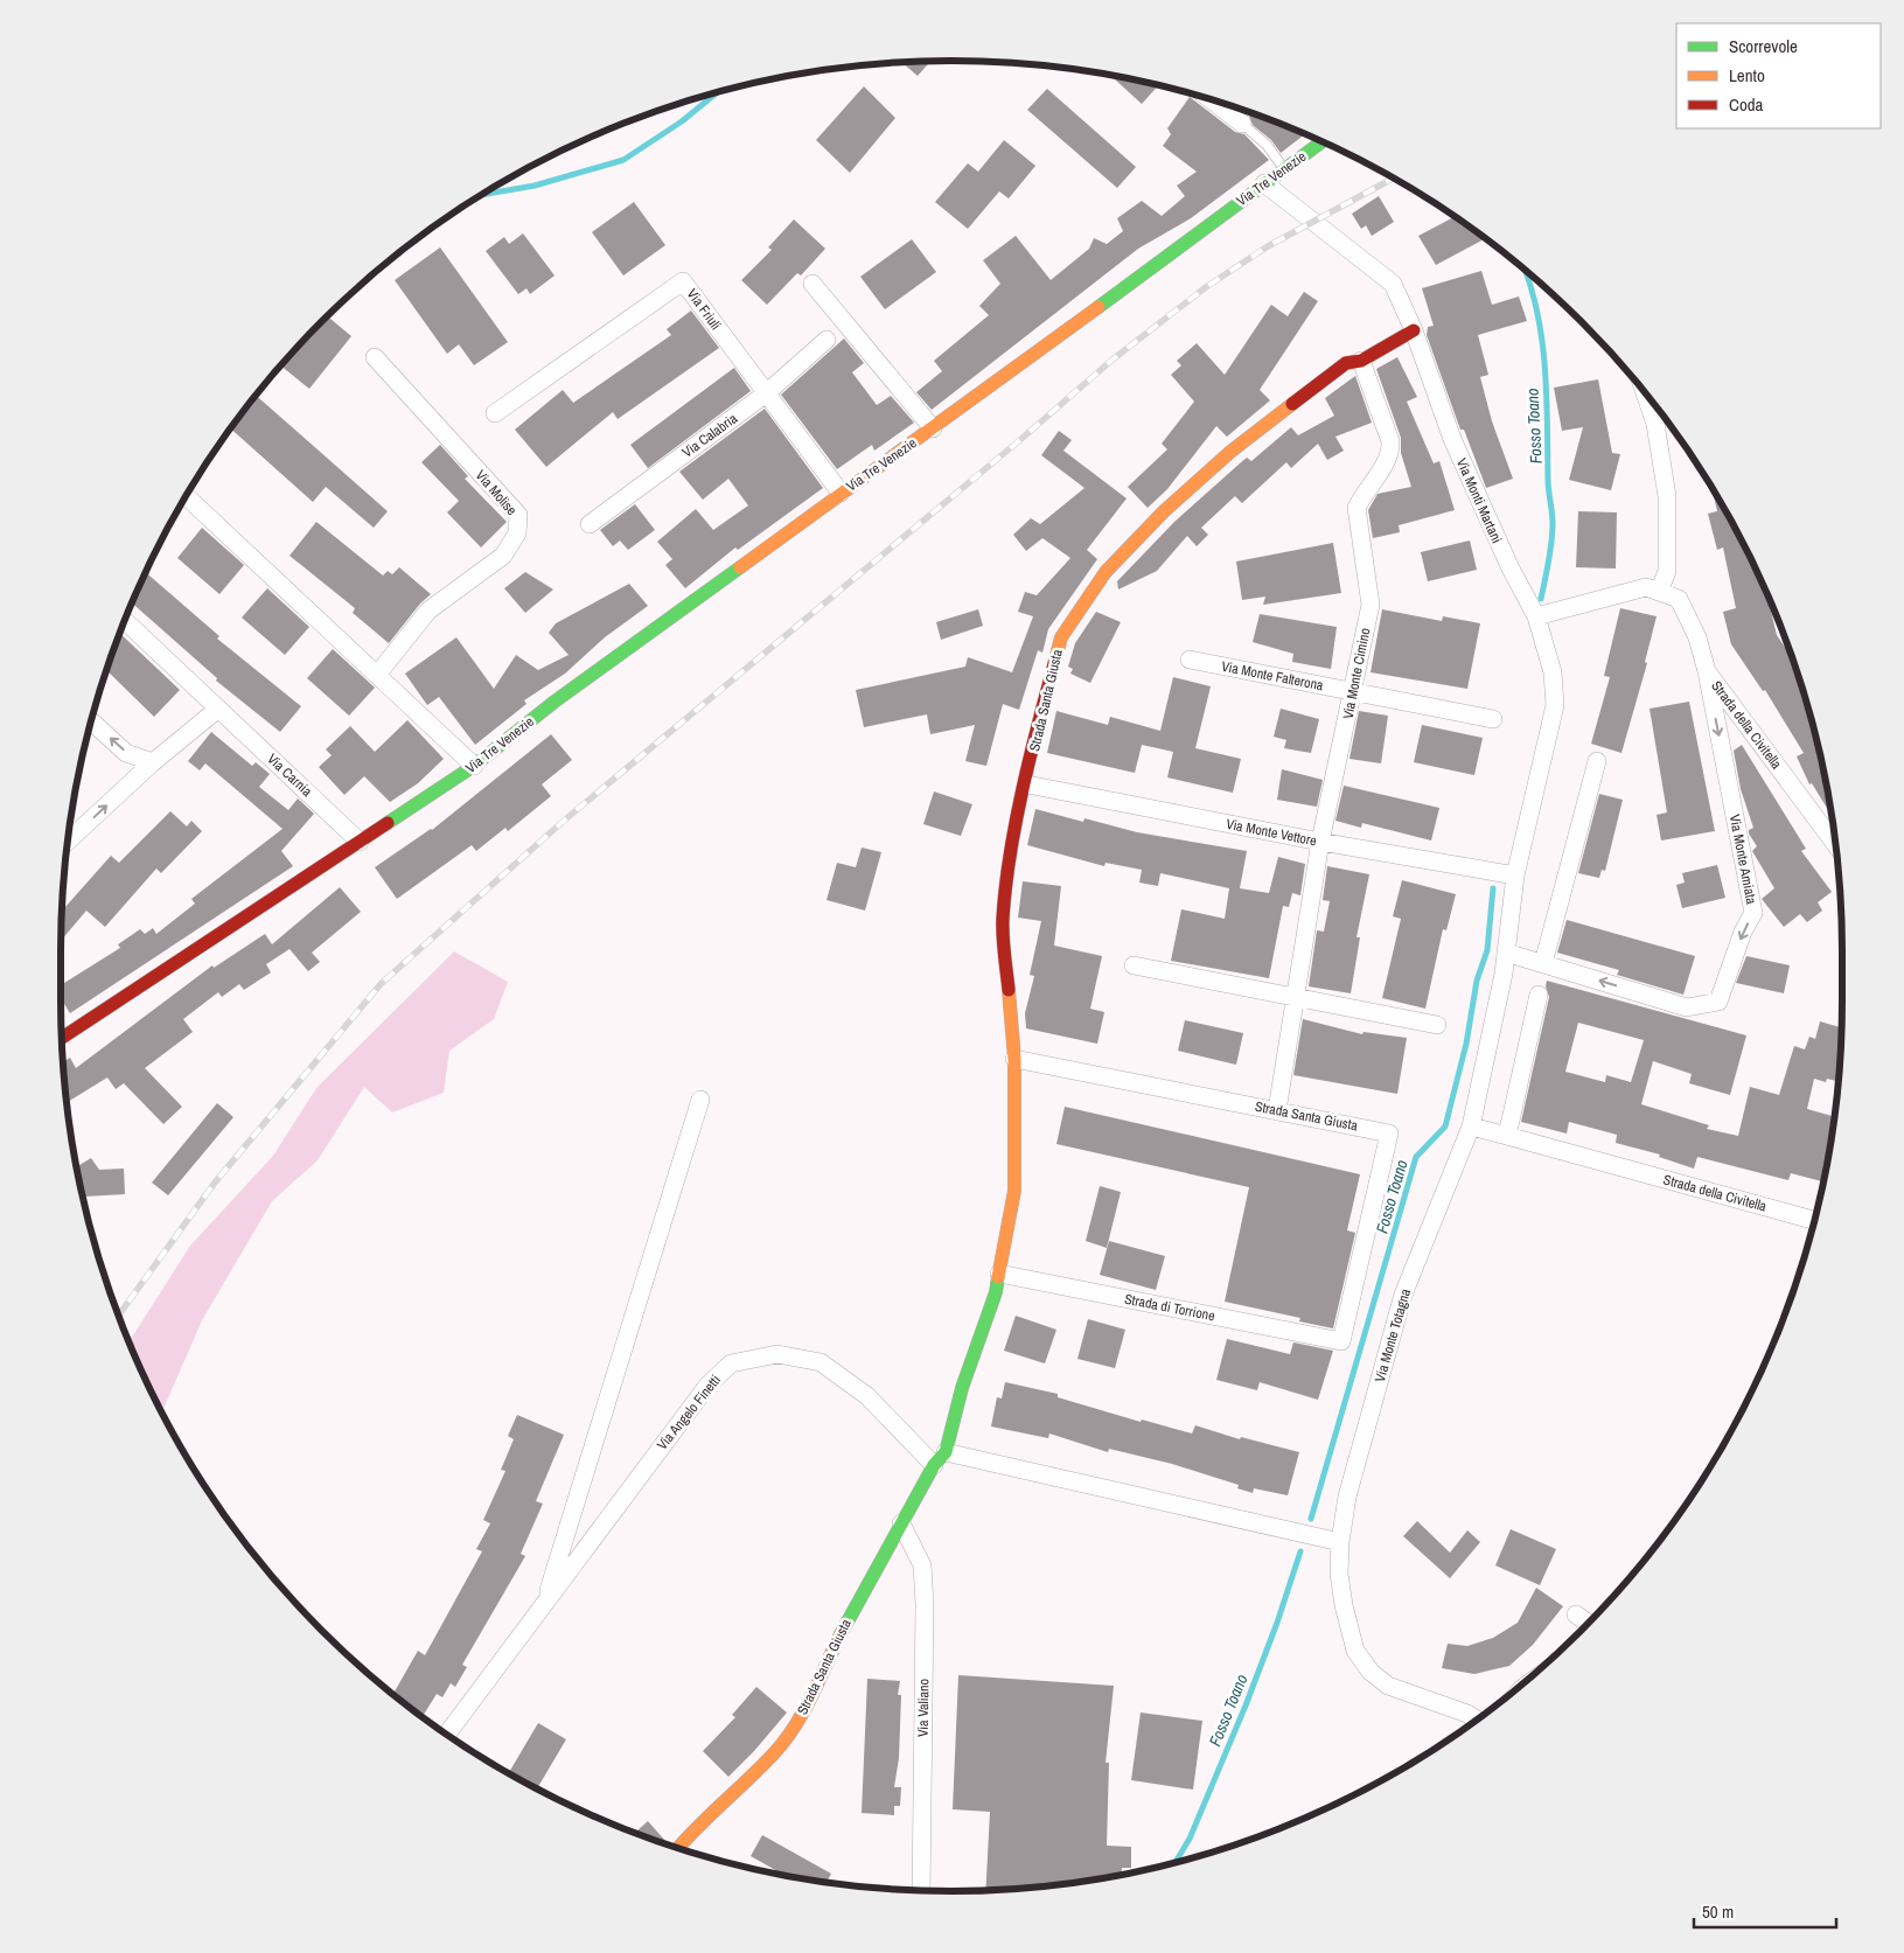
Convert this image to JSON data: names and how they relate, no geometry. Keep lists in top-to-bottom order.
{
  "streets": {
    "street": [
      "Via Tre Venezie",
      "Via Friuli",
      "Via Calabria",
      "Via Molise",
      "Via Monti Martani",
      "Via Monte Cimino",
      "Via Monte Falterona",
      "Strada Santa Giusta",
      "Strada della Civitella",
      "Via Carnia",
      "Via Monte Vettore",
      "Via Monte Amiata",
      "Strada di Torrione",
      "Via Monte Totagna",
      "Via Angelo Finetti",
      "Via Valiano"
    ]
  },
  "crossings": [
    ["Via Tre Venezie", "Via Friuli"],
    ["Via Tre Venezie", "Via Monti Martani"],
    ["Via Tre Venezie", "Via Carnia"],
    ["Via Friuli", "Via Calabria"],
    ["Via Monti Martani", "Strada Santa Giusta"],
    ["Via Monti Martani", "Via Monte Vettore"],
    ["Via Monti Martani", "Via Monte Totagna"],
    ["Via Monte Cimino", "Via Monte Falterona"],
    ["Via Monte Cimino", "Strada Santa Giusta"],
    ["Via Monte Cimino", "Via Monte Vettore"],
    ["Strada Santa Giusta", "Via Monte Vettore"],
    ["Strada Santa Giusta", "Strada di Torrione"],
    ["Strada Santa Giusta", "Via Angelo Finetti"],
    ["Strada Santa Giusta", "Via Valiano"],
    ["Strada della Civitella", "Via Monte Amiata"],
    ["Strada della Civitella", "Via Monte Totagna"],
    ["Via Monte Vettore", "Via Monte Totagna"],
    ["Via Monte Amiata", "Via Monte Totagna"]
  ],
  "water": ["Fosso Toano"],
  "legend": ["Scorrevole", "Lento", "Coda"],
  "scale_bar": "50 m"
}
